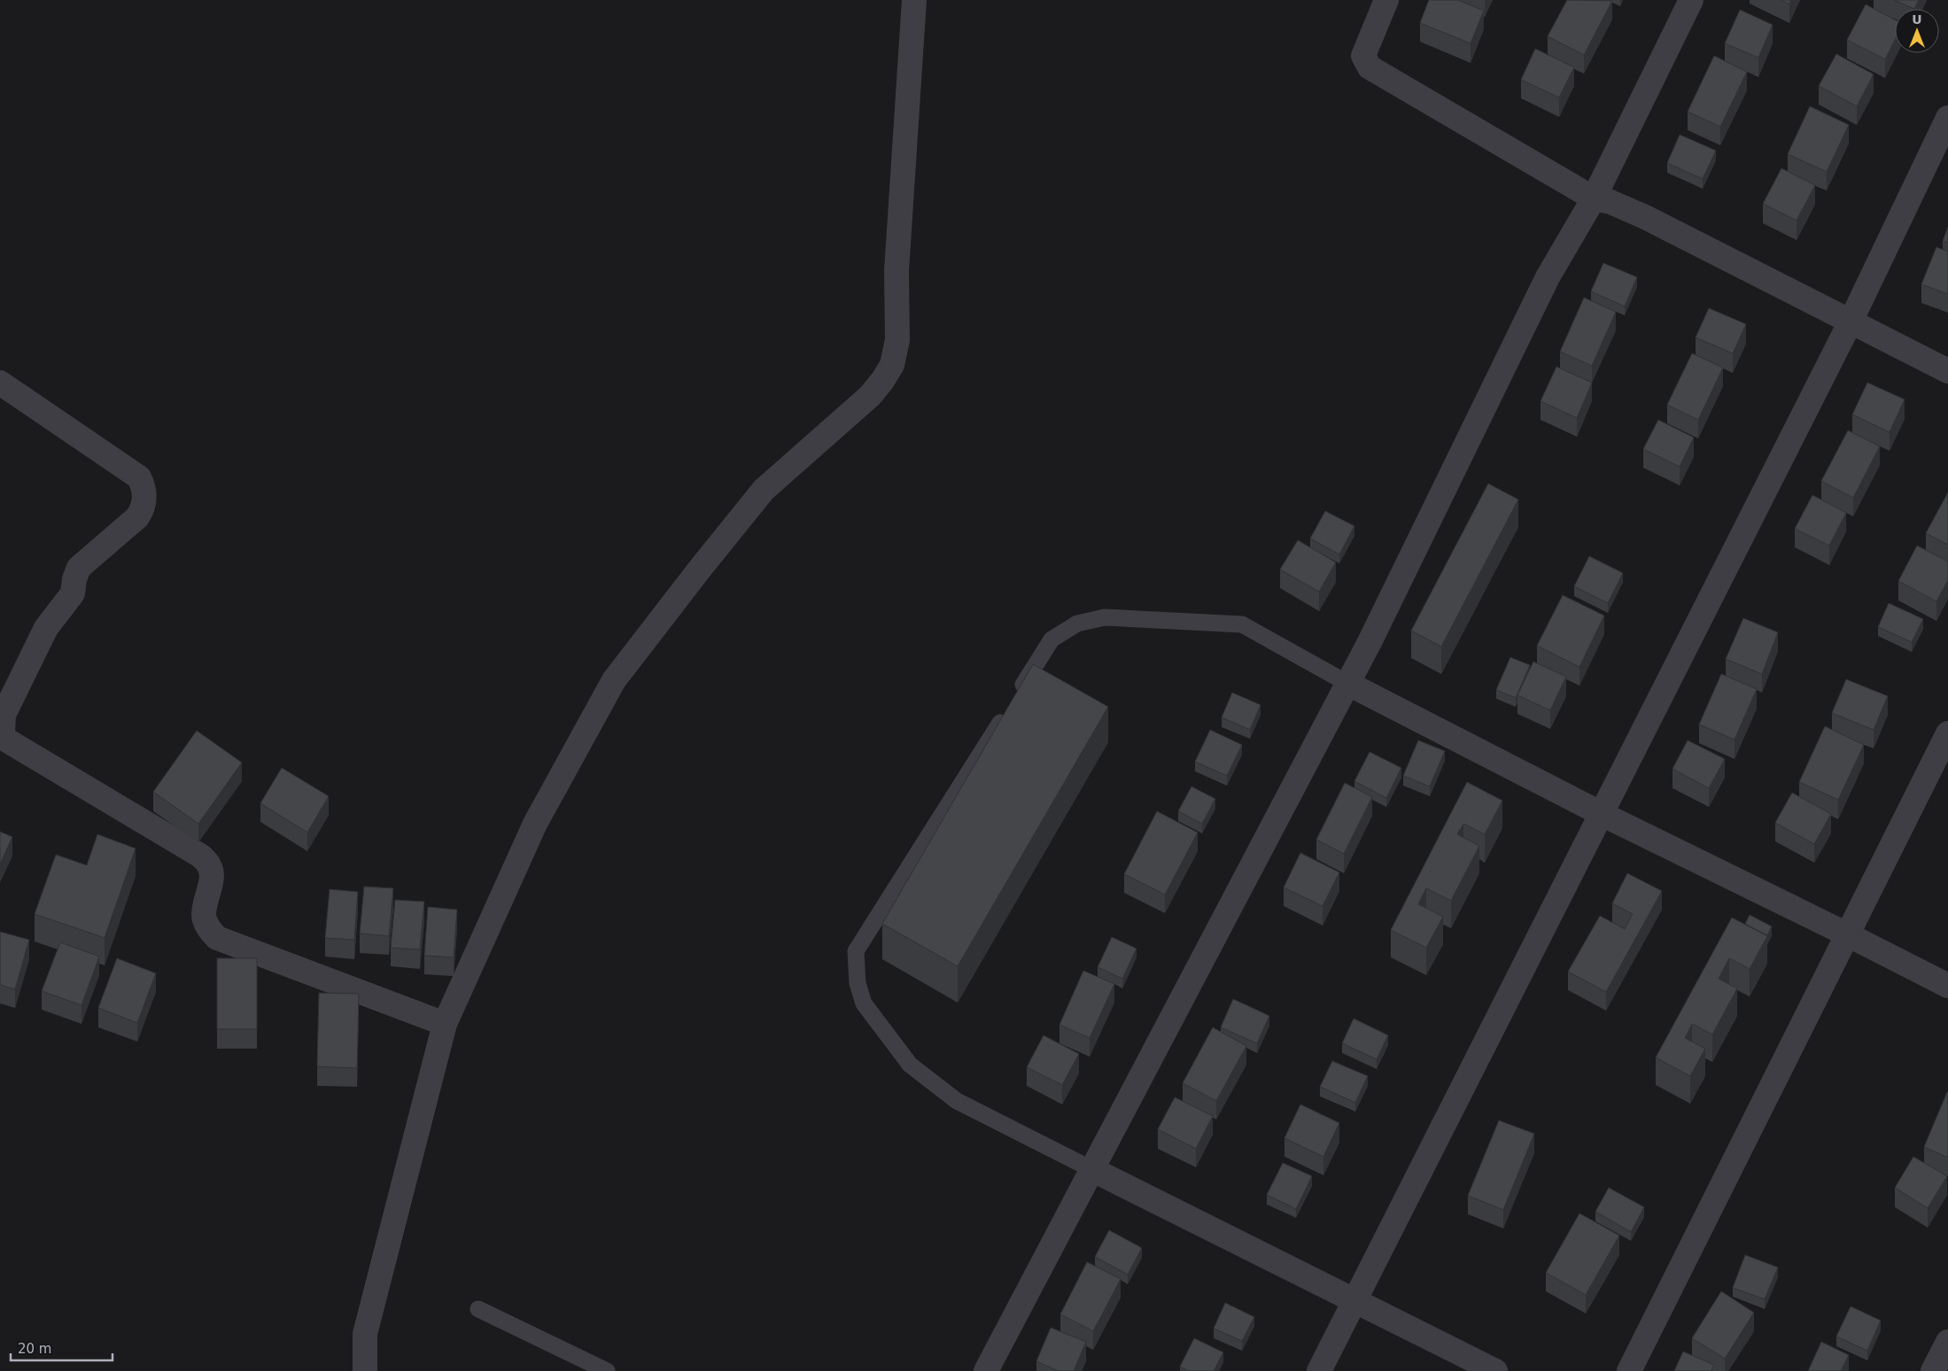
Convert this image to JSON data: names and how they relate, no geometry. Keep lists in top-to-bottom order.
{
  "scale_bar": "20 m",
  "north": "top"
}
